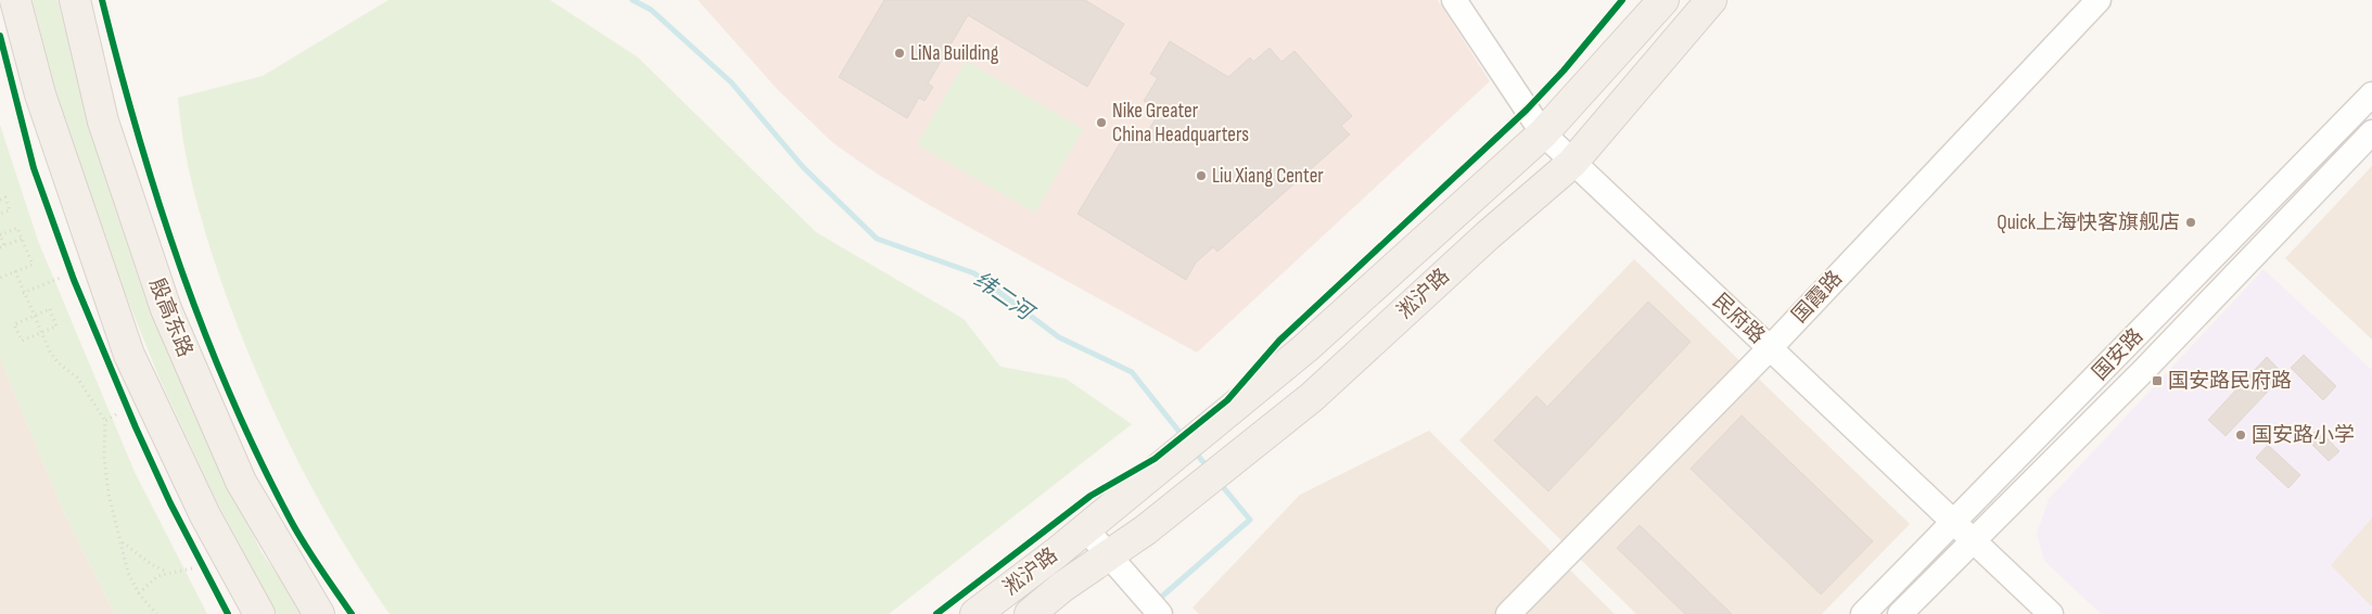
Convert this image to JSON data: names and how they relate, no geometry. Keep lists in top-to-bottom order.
{
  "streets": {
    "main road": ["淞沪路", "殷高东路"],
    "street": ["国霞路", "民府路", "国安路"]
  },
  "crossings": [
    ["淞沪路", "民府路"],
    ["国霞路", "民府路"],
    ["民府路", "国安路"]
  ],
  "water": ["纬二河"],
  "places": {
    "other": [
      "LiNa Building",
      "Nike Greater China Headquarters",
      "Liu Xiang Center",
      "Quick上海快客旗舰店",
      "国安路小学"
    ],
    "transit": ["国安路民府路"]
  }
}
